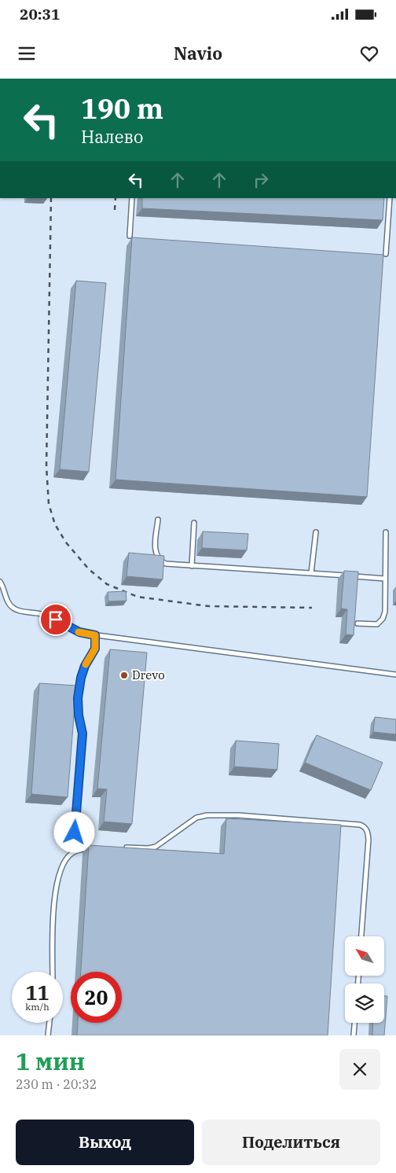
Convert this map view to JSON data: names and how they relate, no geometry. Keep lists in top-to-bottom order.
{
  "places": ["Drevo"],
  "north": "top left",
  "page": {
    "status": "20:31",
    "header": "Navio",
    "turn": ["190 m", "Налево"],
    "speed": "11 km/h",
    "limit": "20",
    "heading": ["1 мин", "230 m · 20:32"],
    "buttons": ["Выход", "Поделиться"]
  }
}
